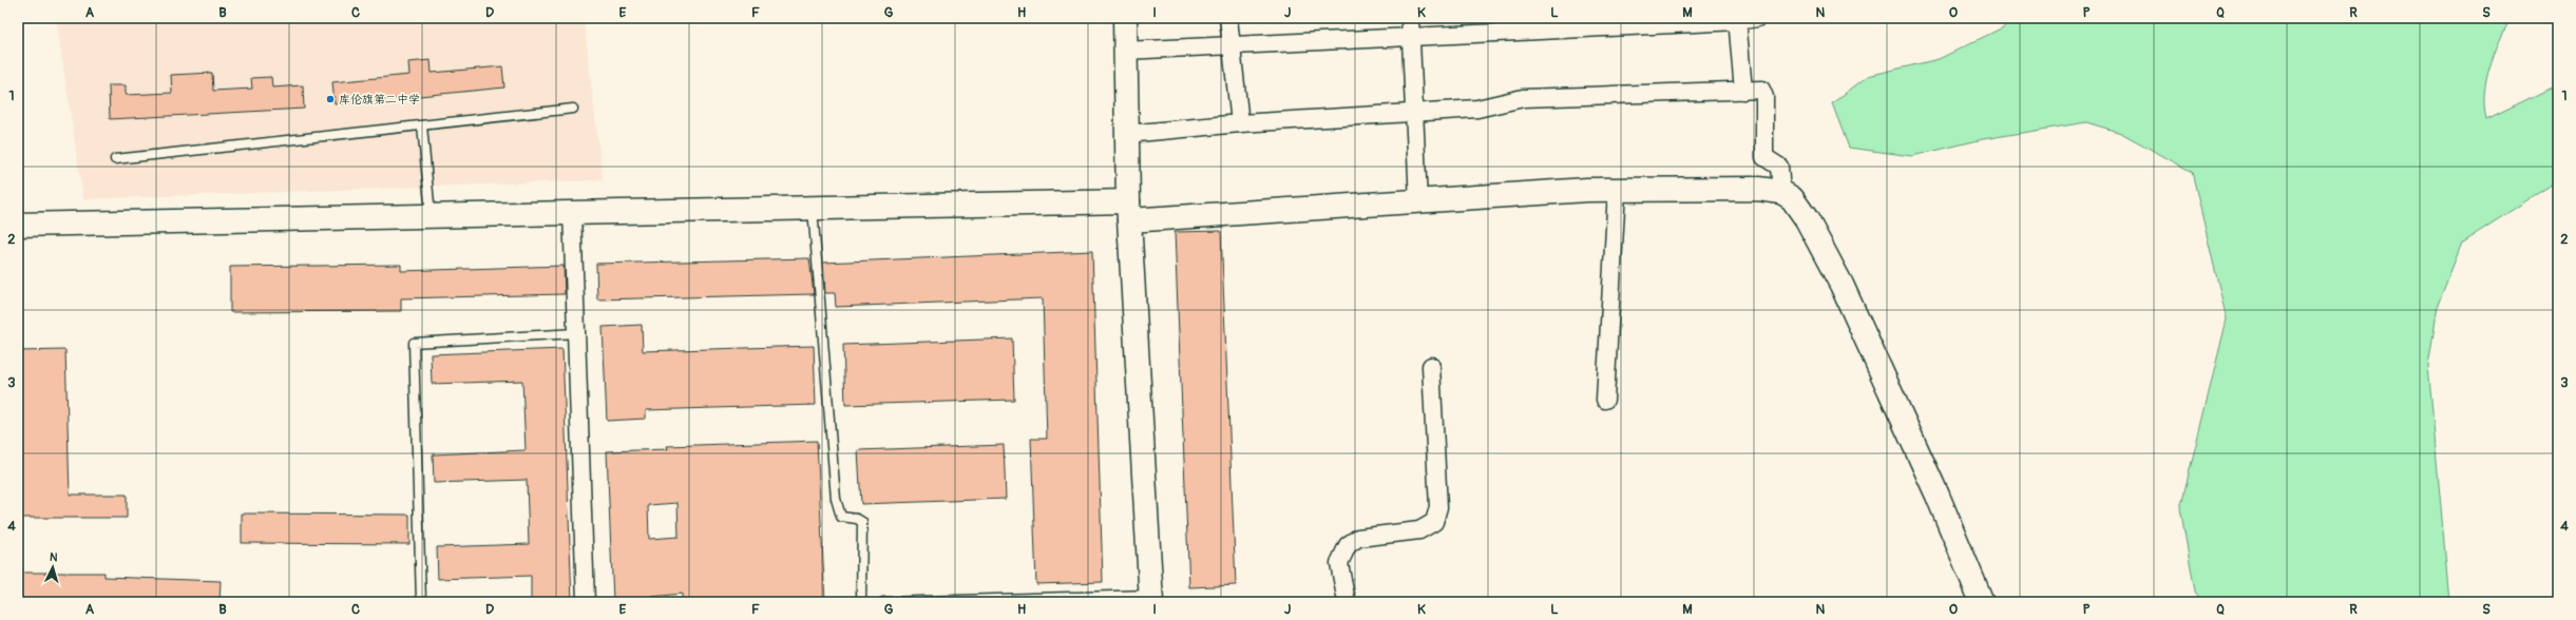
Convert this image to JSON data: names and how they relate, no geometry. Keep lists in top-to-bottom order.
{
  "places": ["库伦旗第二中学"],
  "north": "top",
  "grid": {
    "columns": [
      "A",
      "B",
      "C",
      "D",
      "E",
      "F",
      "G",
      "H",
      "I",
      "J",
      "K",
      "L",
      "M",
      "N",
      "O",
      "P",
      "Q",
      "R",
      "S"
    ],
    "rows": [
      "1",
      "2",
      "3",
      "4"
    ]
  }
}
